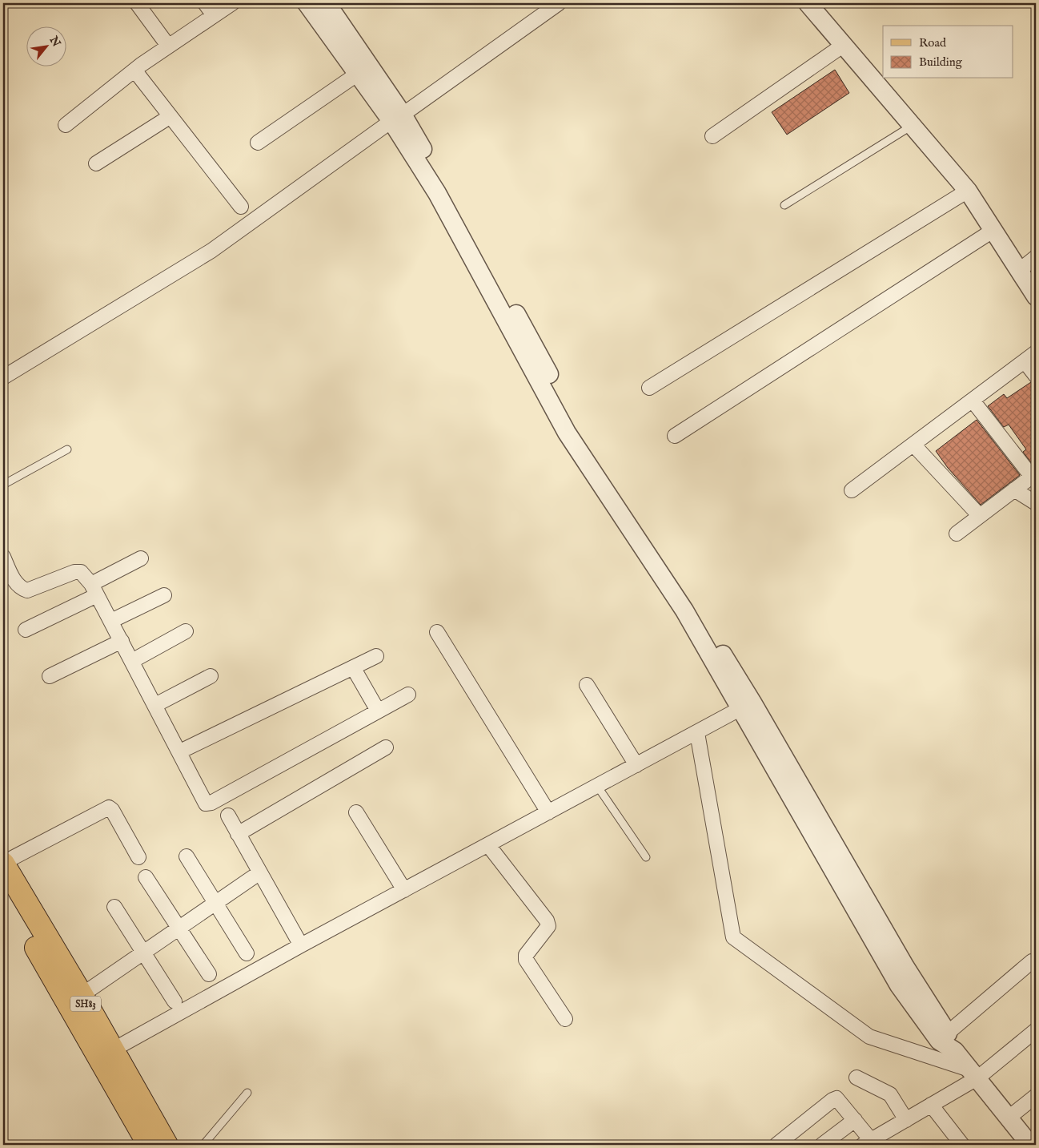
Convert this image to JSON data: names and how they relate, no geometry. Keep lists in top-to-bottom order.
{
  "streets": {
    "main road": ["SH83"]
  },
  "legend": ["Road", "Building"],
  "north": "top right"
}
